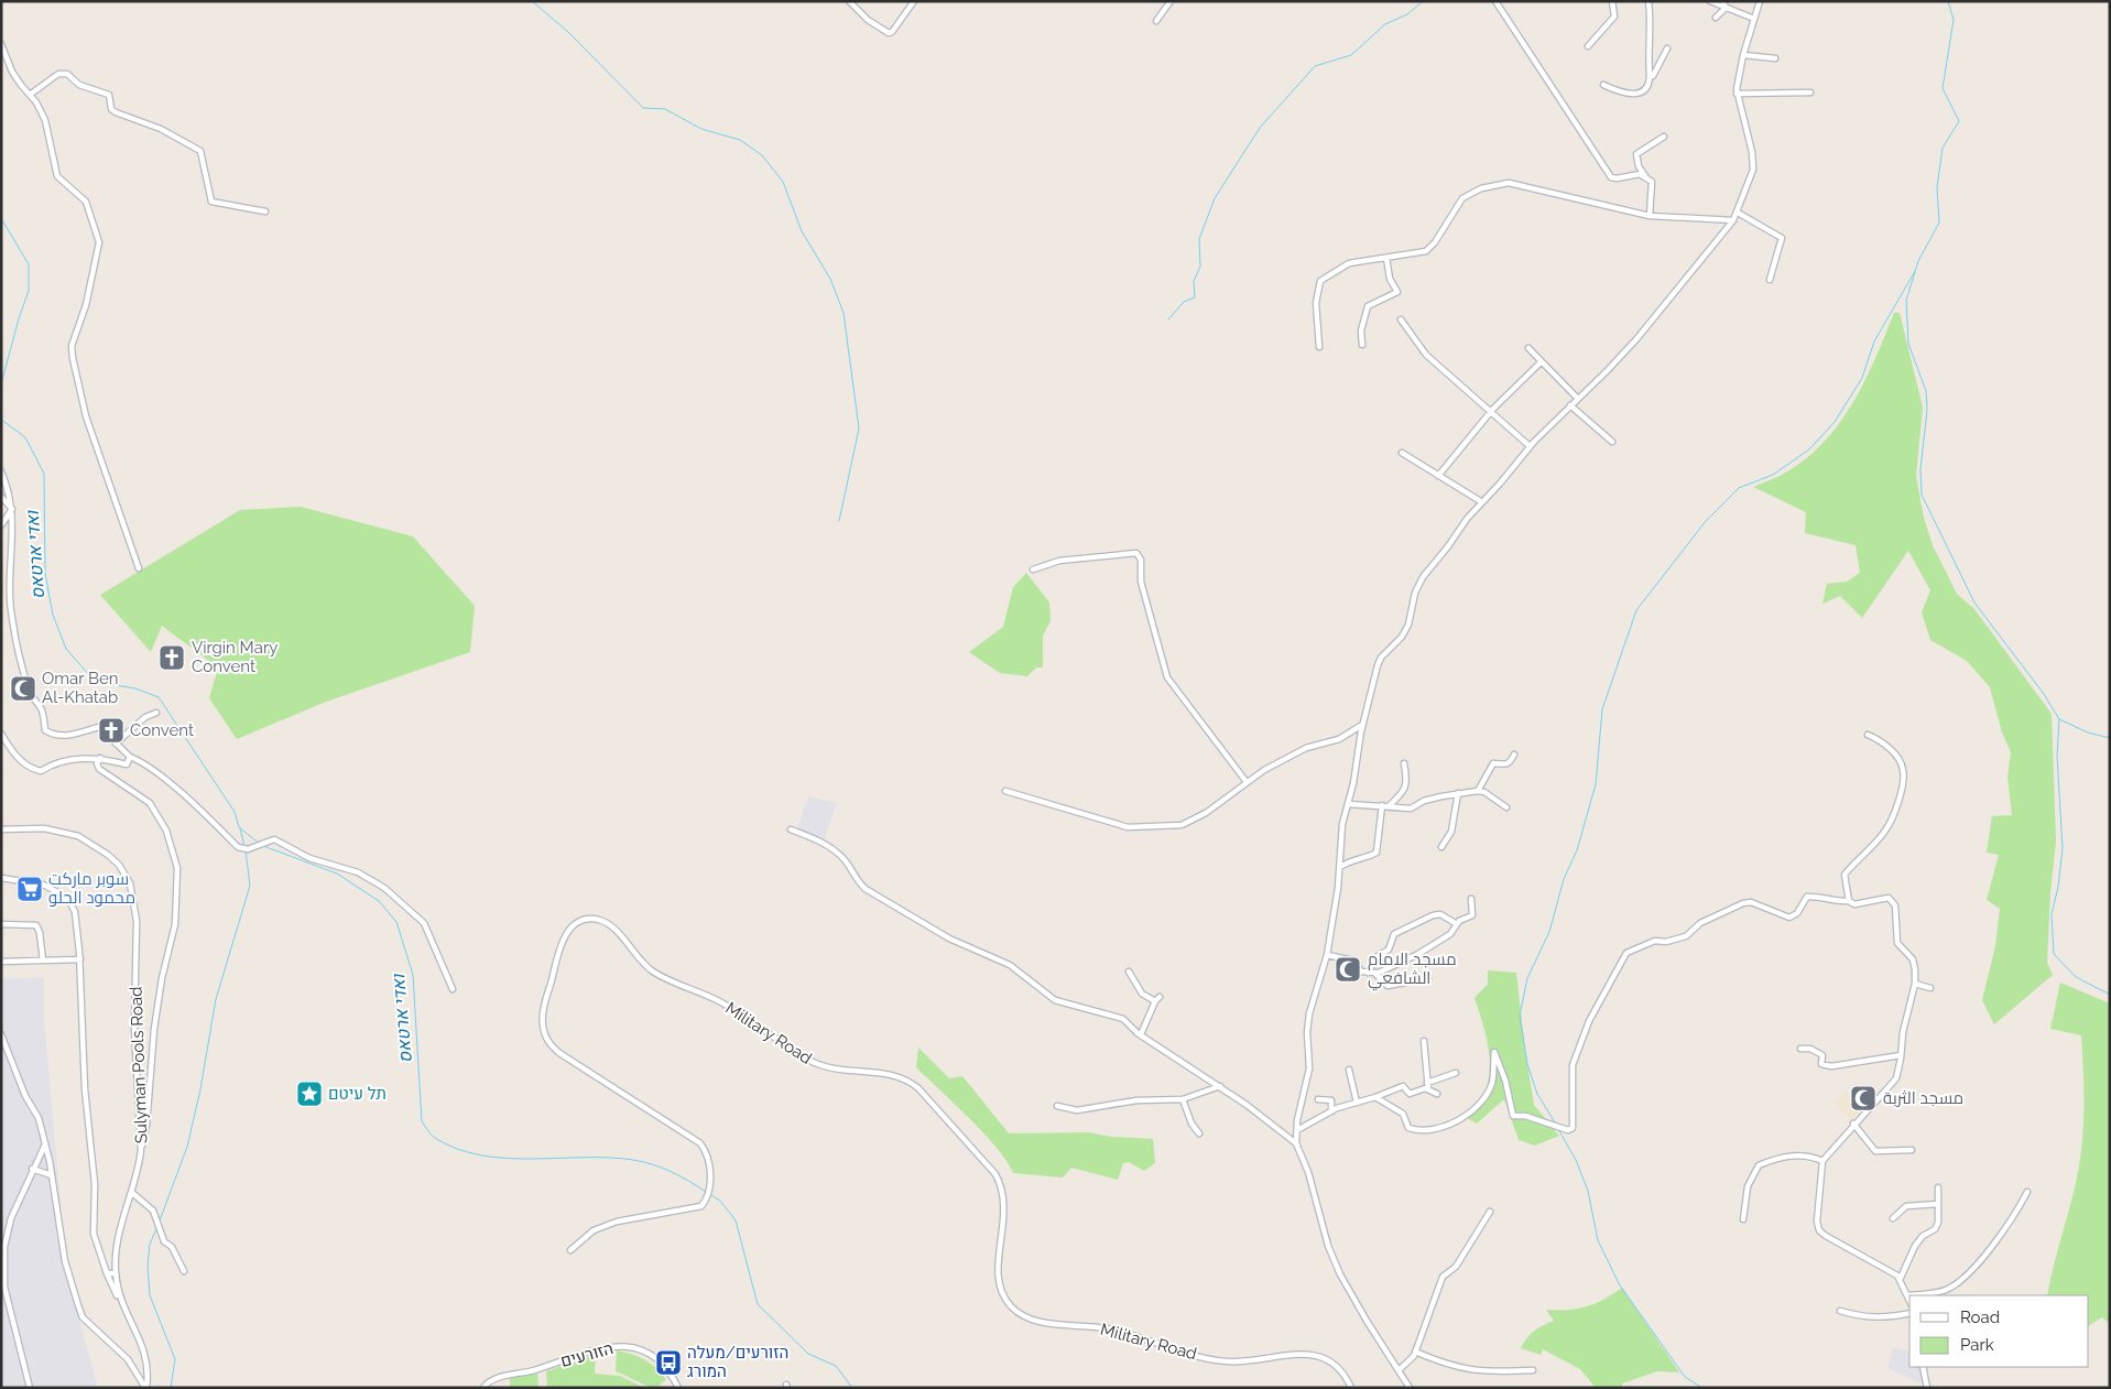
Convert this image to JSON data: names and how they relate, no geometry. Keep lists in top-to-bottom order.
{
  "streets": {
    "street": ["Military Road", "Sulyman Pools Road", "הזורעים"]
  },
  "water": ["ואדי ארטאס"],
  "places": {
    "church": ["Virgin Mary Convent", "Convent"],
    "mosque": ["Omar Ben Al-Khatab", "مسجد الامام الشافعي", "مسجد الثربة"],
    "supermarket": ["سوبر ماركت محمود الحلو"],
    "place": ["תל עיטם"],
    "bus stop": ["הזורעים/מעלה המורג"]
  },
  "legend": ["Road", "Park"]
}
